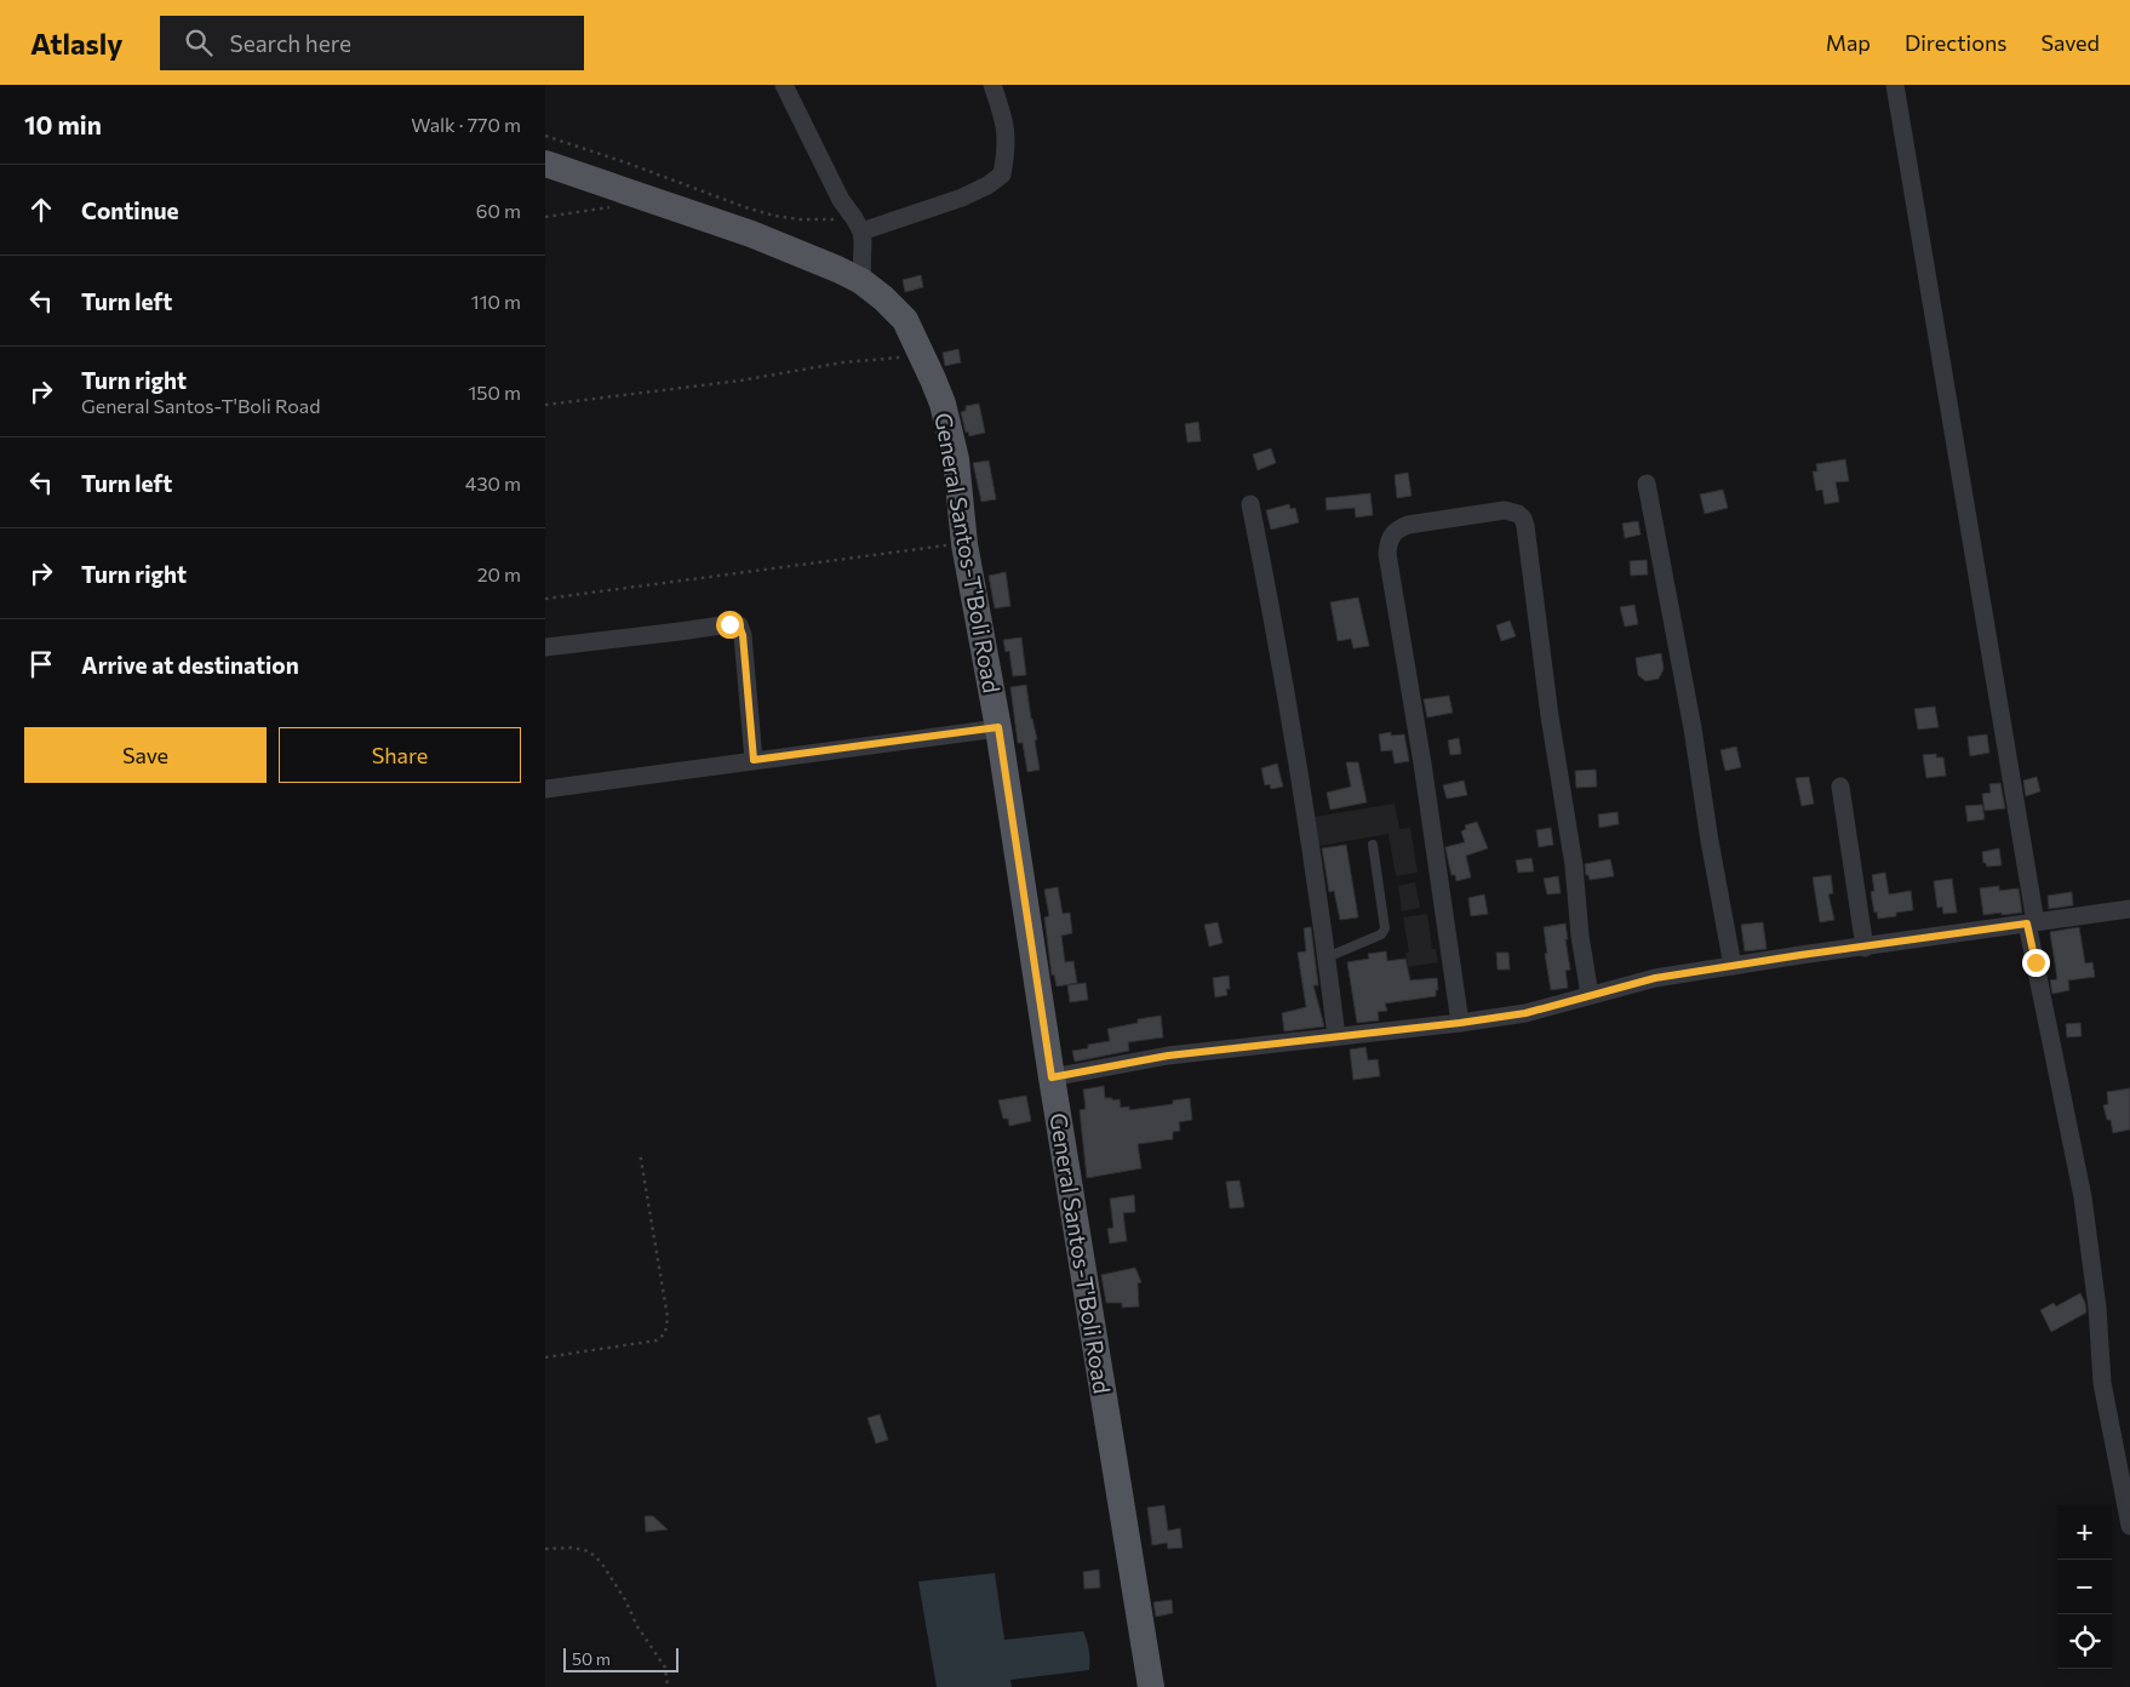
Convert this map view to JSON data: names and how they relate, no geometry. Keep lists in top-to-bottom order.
{
  "streets": {
    "main road": ["General Santos-T'Boli Road"]
  },
  "scale_bar": "50 m",
  "page": {
    "header": "Atlasly",
    "search": "Search here",
    "nav": ["Map", "Directions", "Saved"],
    "heading": ["10 min", "Walk · 770 m"],
    "list": [
      ["Continue", "60 m"],
      ["Turn left", "110 m"],
      ["Turn right", "General Santos-T'Boli Road", "150 m"],
      ["Turn left", "430 m"],
      ["Turn right", "20 m"],
      "Arrive at destination"
    ],
    "buttons": ["Save", "Share"],
    "map_buttons": ["+", "−"],
    "scale": "50 m"
  }
}
